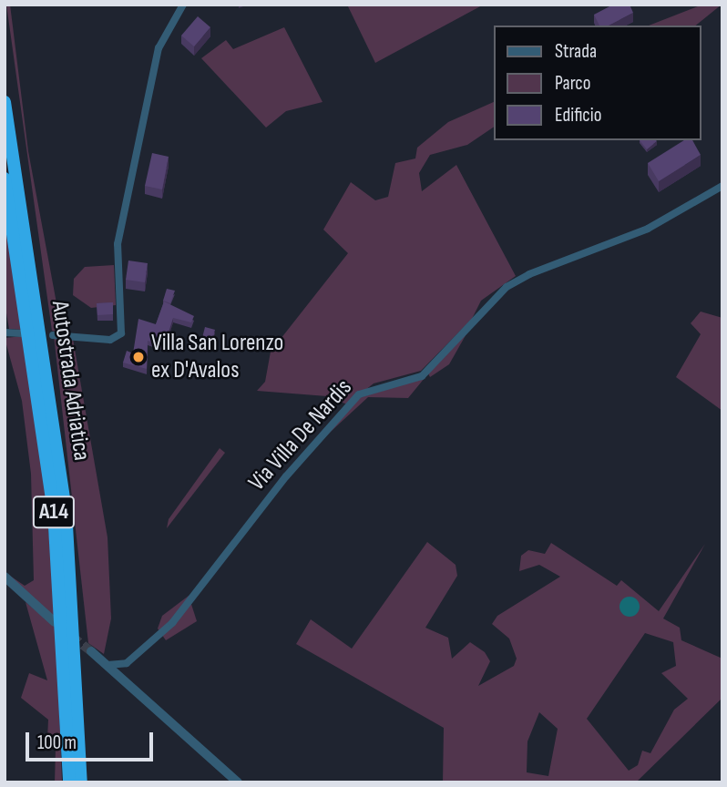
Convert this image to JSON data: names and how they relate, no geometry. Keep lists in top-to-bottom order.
{
  "streets": {
    "highway": ["Autostrada Adriatica", "A14"],
    "street": ["Via Villa De Nardis"]
  },
  "places": ["Villa San Lorenzo ex D'Avalos"],
  "legend": ["Strada", "Parco", "Edificio"],
  "scale_bar": "100 m"
}
